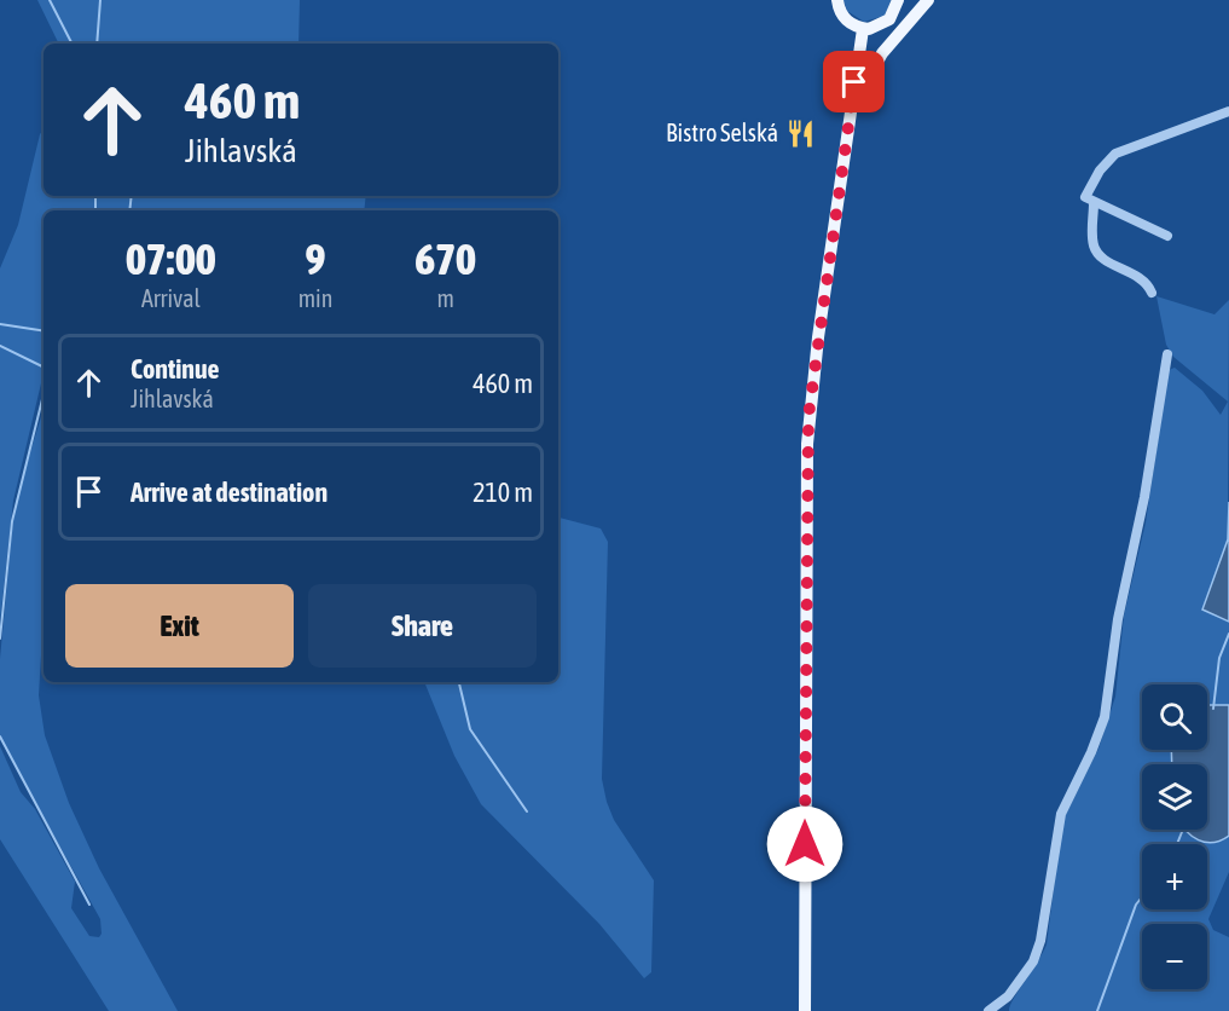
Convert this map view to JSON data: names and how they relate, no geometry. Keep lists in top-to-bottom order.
{
  "places": {
    "restaurant": ["Bistro Selská"]
  },
  "page": {
    "turn": ["460 m", "Jihlavská"],
    "eta": [
      "07:00",
      "Arrival",
      "9",
      "min",
      "670",
      "m"
    ],
    "list": [
      {
        "name": "Continue",
        "note": "Jihlavská",
        "value": "460 m"
      },
      {
        "name": "Arrive at destination",
        "value": "210 m"
      }
    ],
    "buttons": ["Exit", "Share"],
    "map_buttons": ["+", "−"]
  }
}
